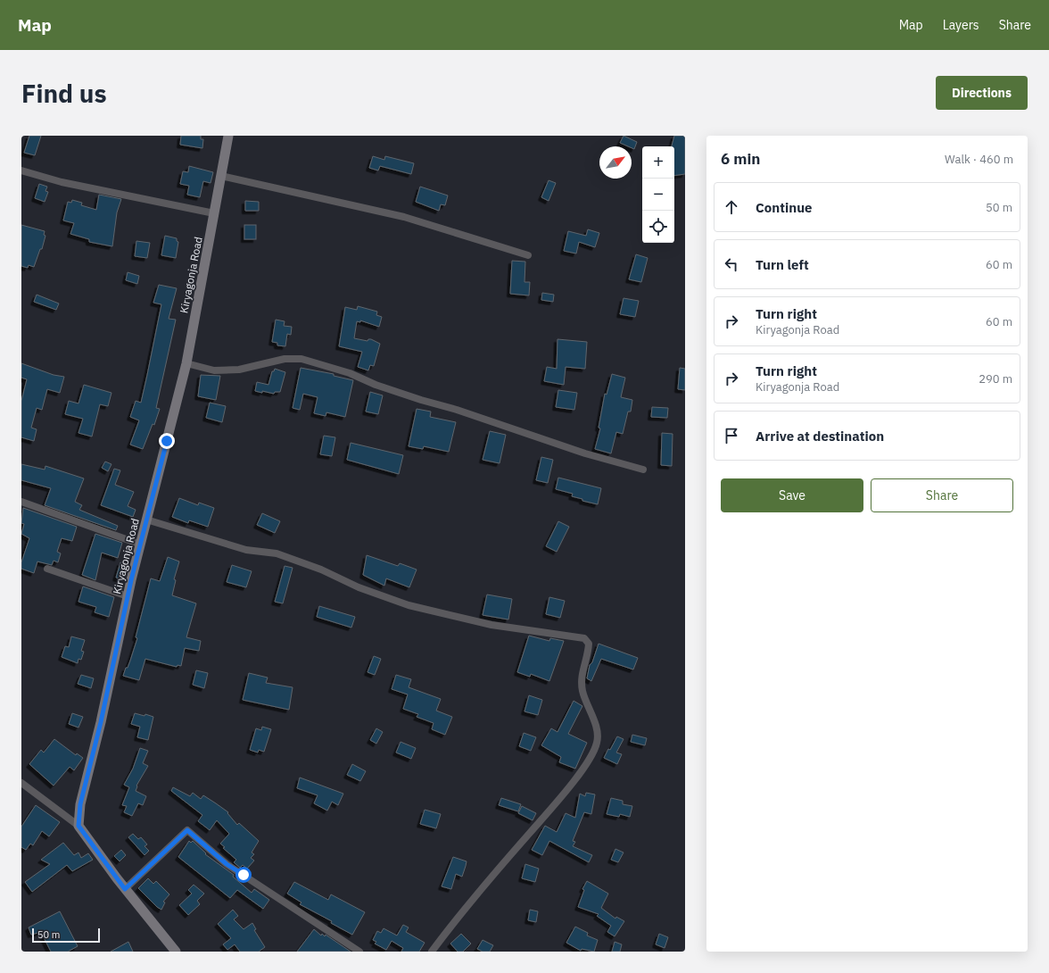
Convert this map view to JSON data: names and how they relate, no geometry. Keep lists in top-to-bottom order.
{
  "streets": {
    "street": ["Kiryagonja Road"]
  },
  "scale_bar": "50 m",
  "north": "top right",
  "page": {
    "header": "Map",
    "nav": ["Map", "Layers", "Share"],
    "buttons": [
      "Directions",
      ["Save", "Share"]
    ],
    "title": "Find us",
    "heading": ["6 min", "Walk · 460 m"],
    "map_buttons": ["+", "−"],
    "list": [
      ["Continue", "50 m"],
      ["Turn left", "60 m"],
      ["Turn right", "Kiryagonja Road", "60 m"],
      ["Turn right", "Kiryagonja Road", "290 m"],
      "Arrive at destination"
    ],
    "scale": "50 m"
  }
}
